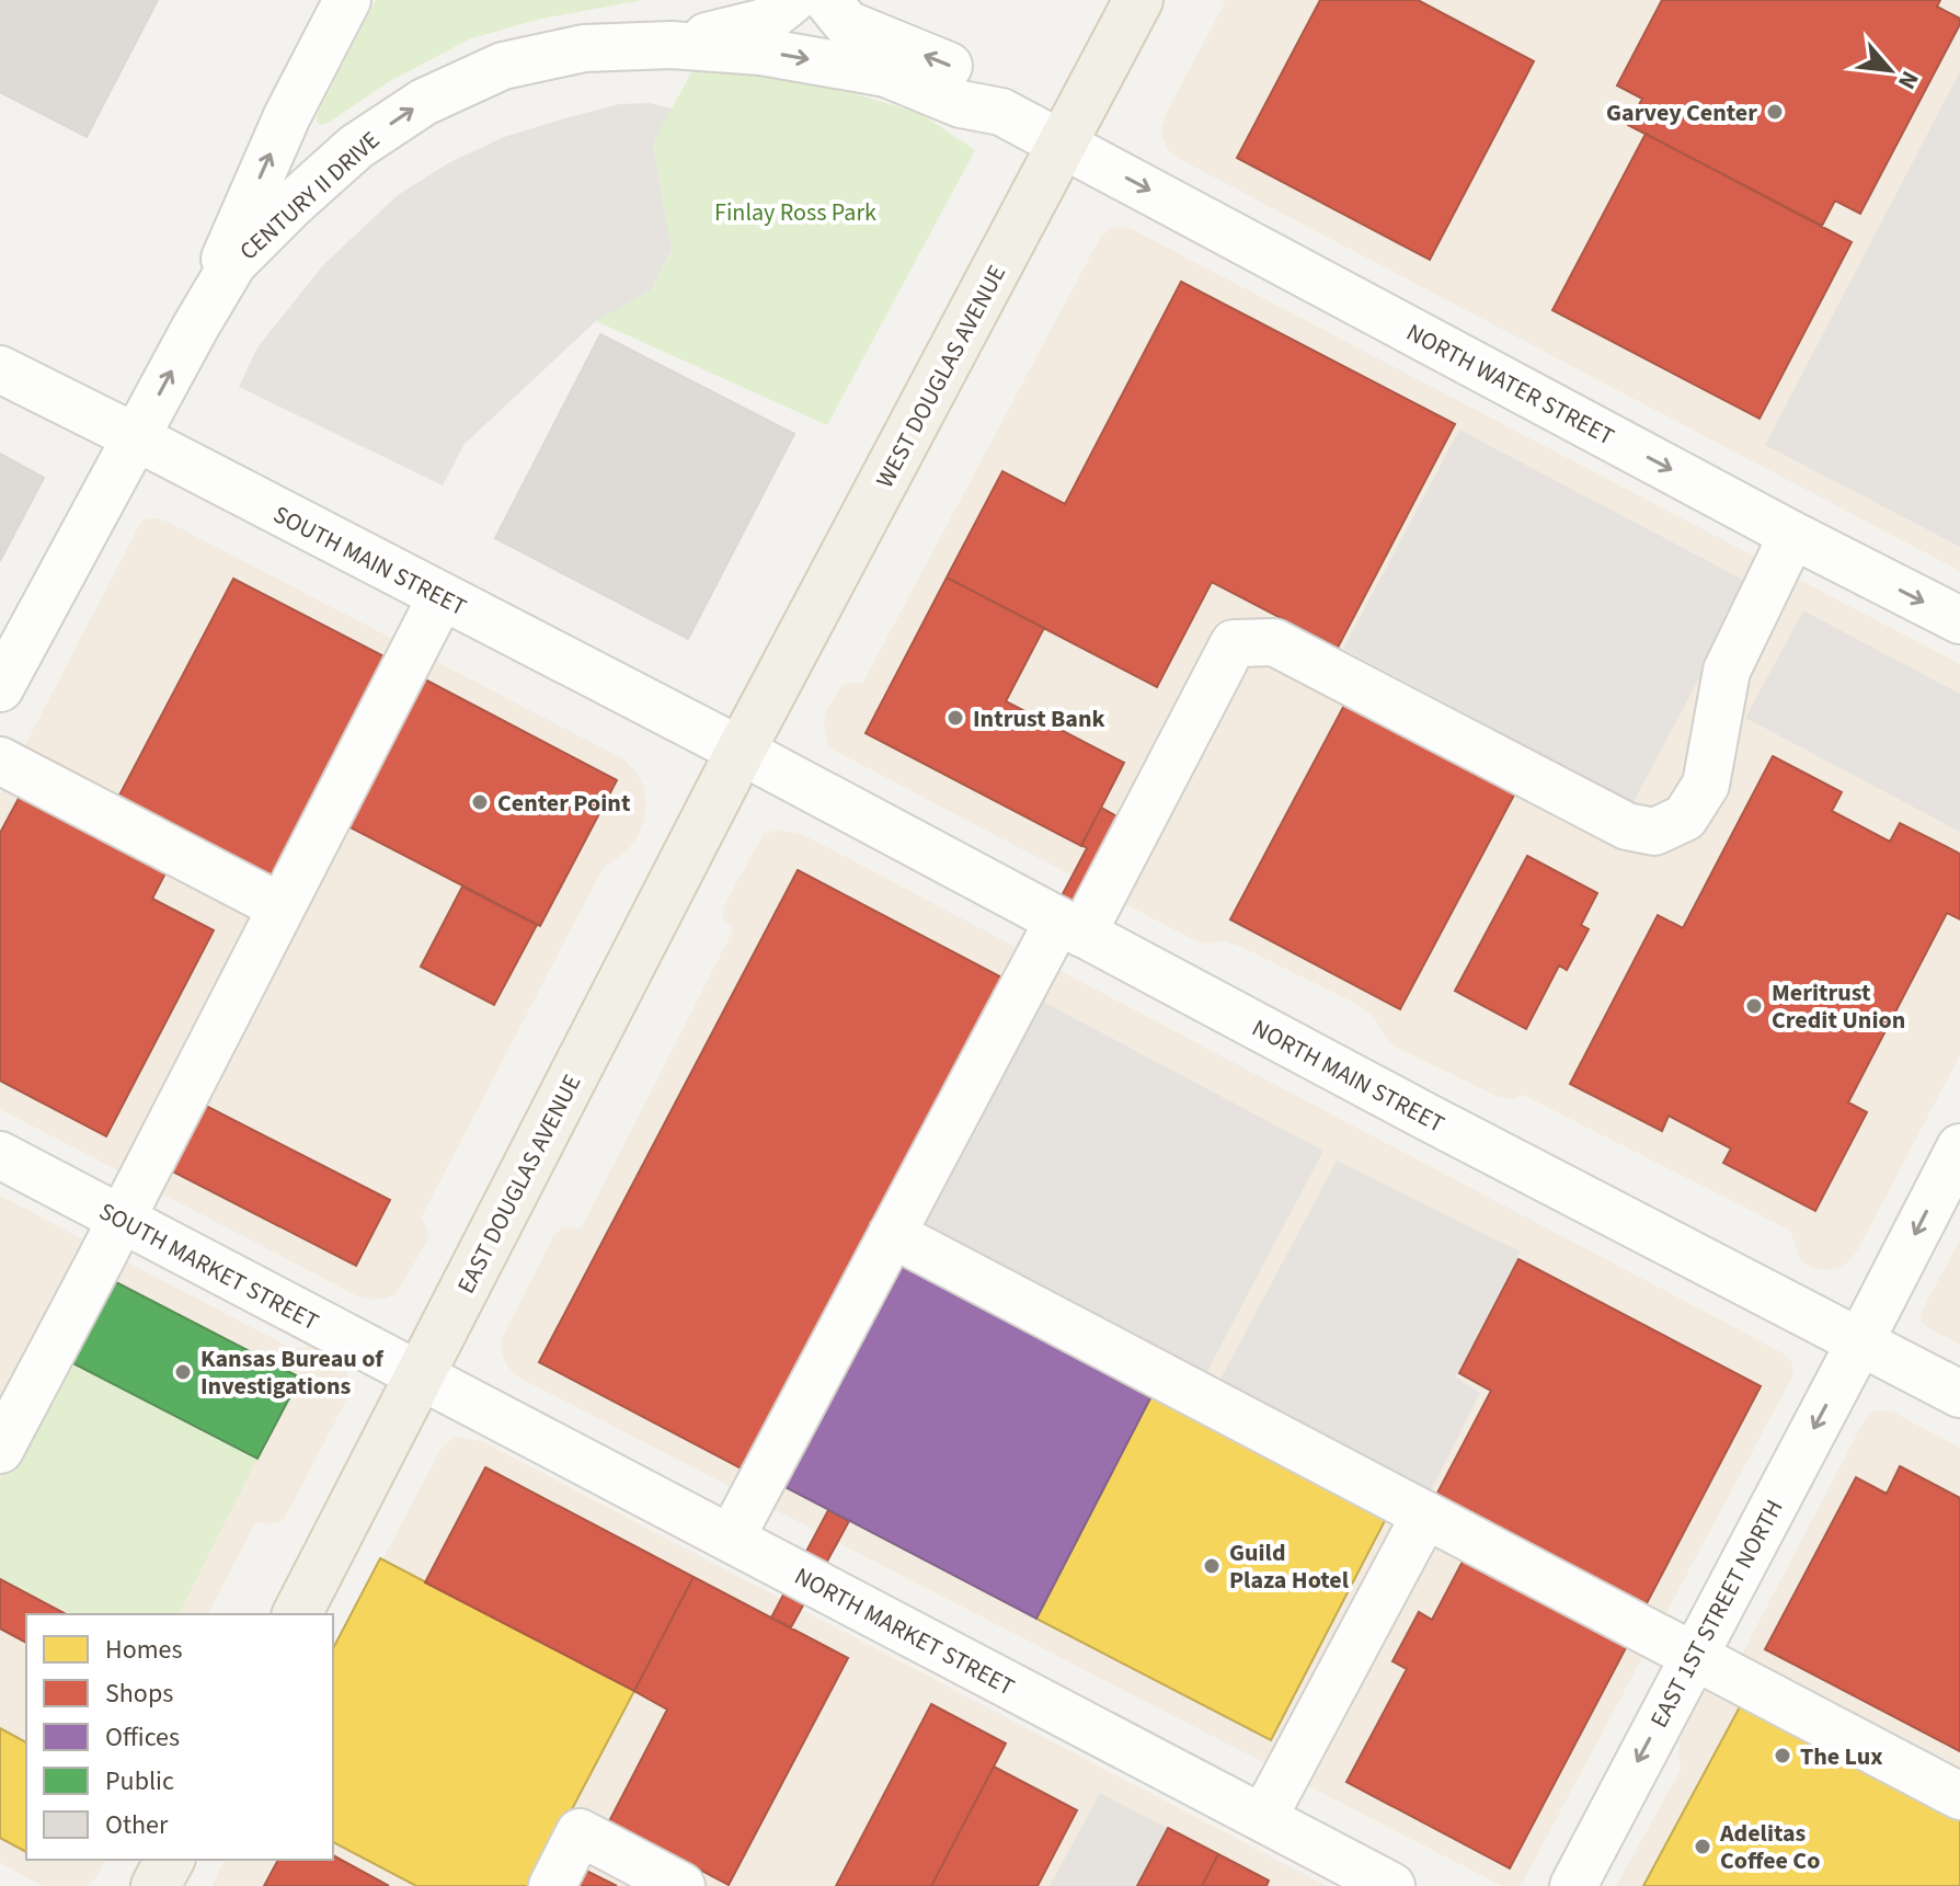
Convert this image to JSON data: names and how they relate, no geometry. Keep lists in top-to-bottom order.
{
  "streets": {
    "main road": ["WEST DOUGLAS AVENUE", "EAST DOUGLAS AVENUE"],
    "street": [
      "CENTURY II DRIVE",
      "NORTH WATER STREET",
      "SOUTH MAIN STREET",
      "NORTH MAIN STREET",
      "SOUTH MARKET STREET",
      "EAST 1ST STREET NORTH",
      "NORTH MARKET STREET"
    ]
  },
  "crossings": [
    ["CENTURY II DRIVE", "WEST DOUGLAS AVENUE"],
    ["CENTURY II DRIVE", "NORTH WATER STREET"],
    ["CENTURY II DRIVE", "SOUTH MAIN STREET"],
    ["WEST DOUGLAS AVENUE", "NORTH WATER STREET"],
    ["WEST DOUGLAS AVENUE", "SOUTH MAIN STREET"],
    ["WEST DOUGLAS AVENUE", "NORTH MAIN STREET"],
    ["WEST DOUGLAS AVENUE", "EAST DOUGLAS AVENUE"],
    ["SOUTH MAIN STREET", "NORTH MAIN STREET"],
    ["SOUTH MAIN STREET", "EAST DOUGLAS AVENUE"],
    ["NORTH MAIN STREET", "EAST DOUGLAS AVENUE"],
    ["NORTH MAIN STREET", "EAST 1ST STREET NORTH"],
    ["EAST DOUGLAS AVENUE", "SOUTH MARKET STREET"],
    ["EAST DOUGLAS AVENUE", "NORTH MARKET STREET"],
    ["SOUTH MARKET STREET", "NORTH MARKET STREET"]
  ],
  "one_way": ["NORTH WATER STREET"],
  "parks": ["Finlay Ross Park"],
  "places": [
    "Garvey Center",
    "Intrust Bank",
    "Center Point",
    "Meritrust Credit Union",
    "Kansas Bureau of Investigations",
    "Guild Plaza Hotel",
    "The Lux",
    "Adelitas Coffee Co"
  ],
  "legend": [
    "Homes",
    "Shops",
    "Offices",
    "Public",
    "Other"
  ],
  "north": "bottom right"
}
